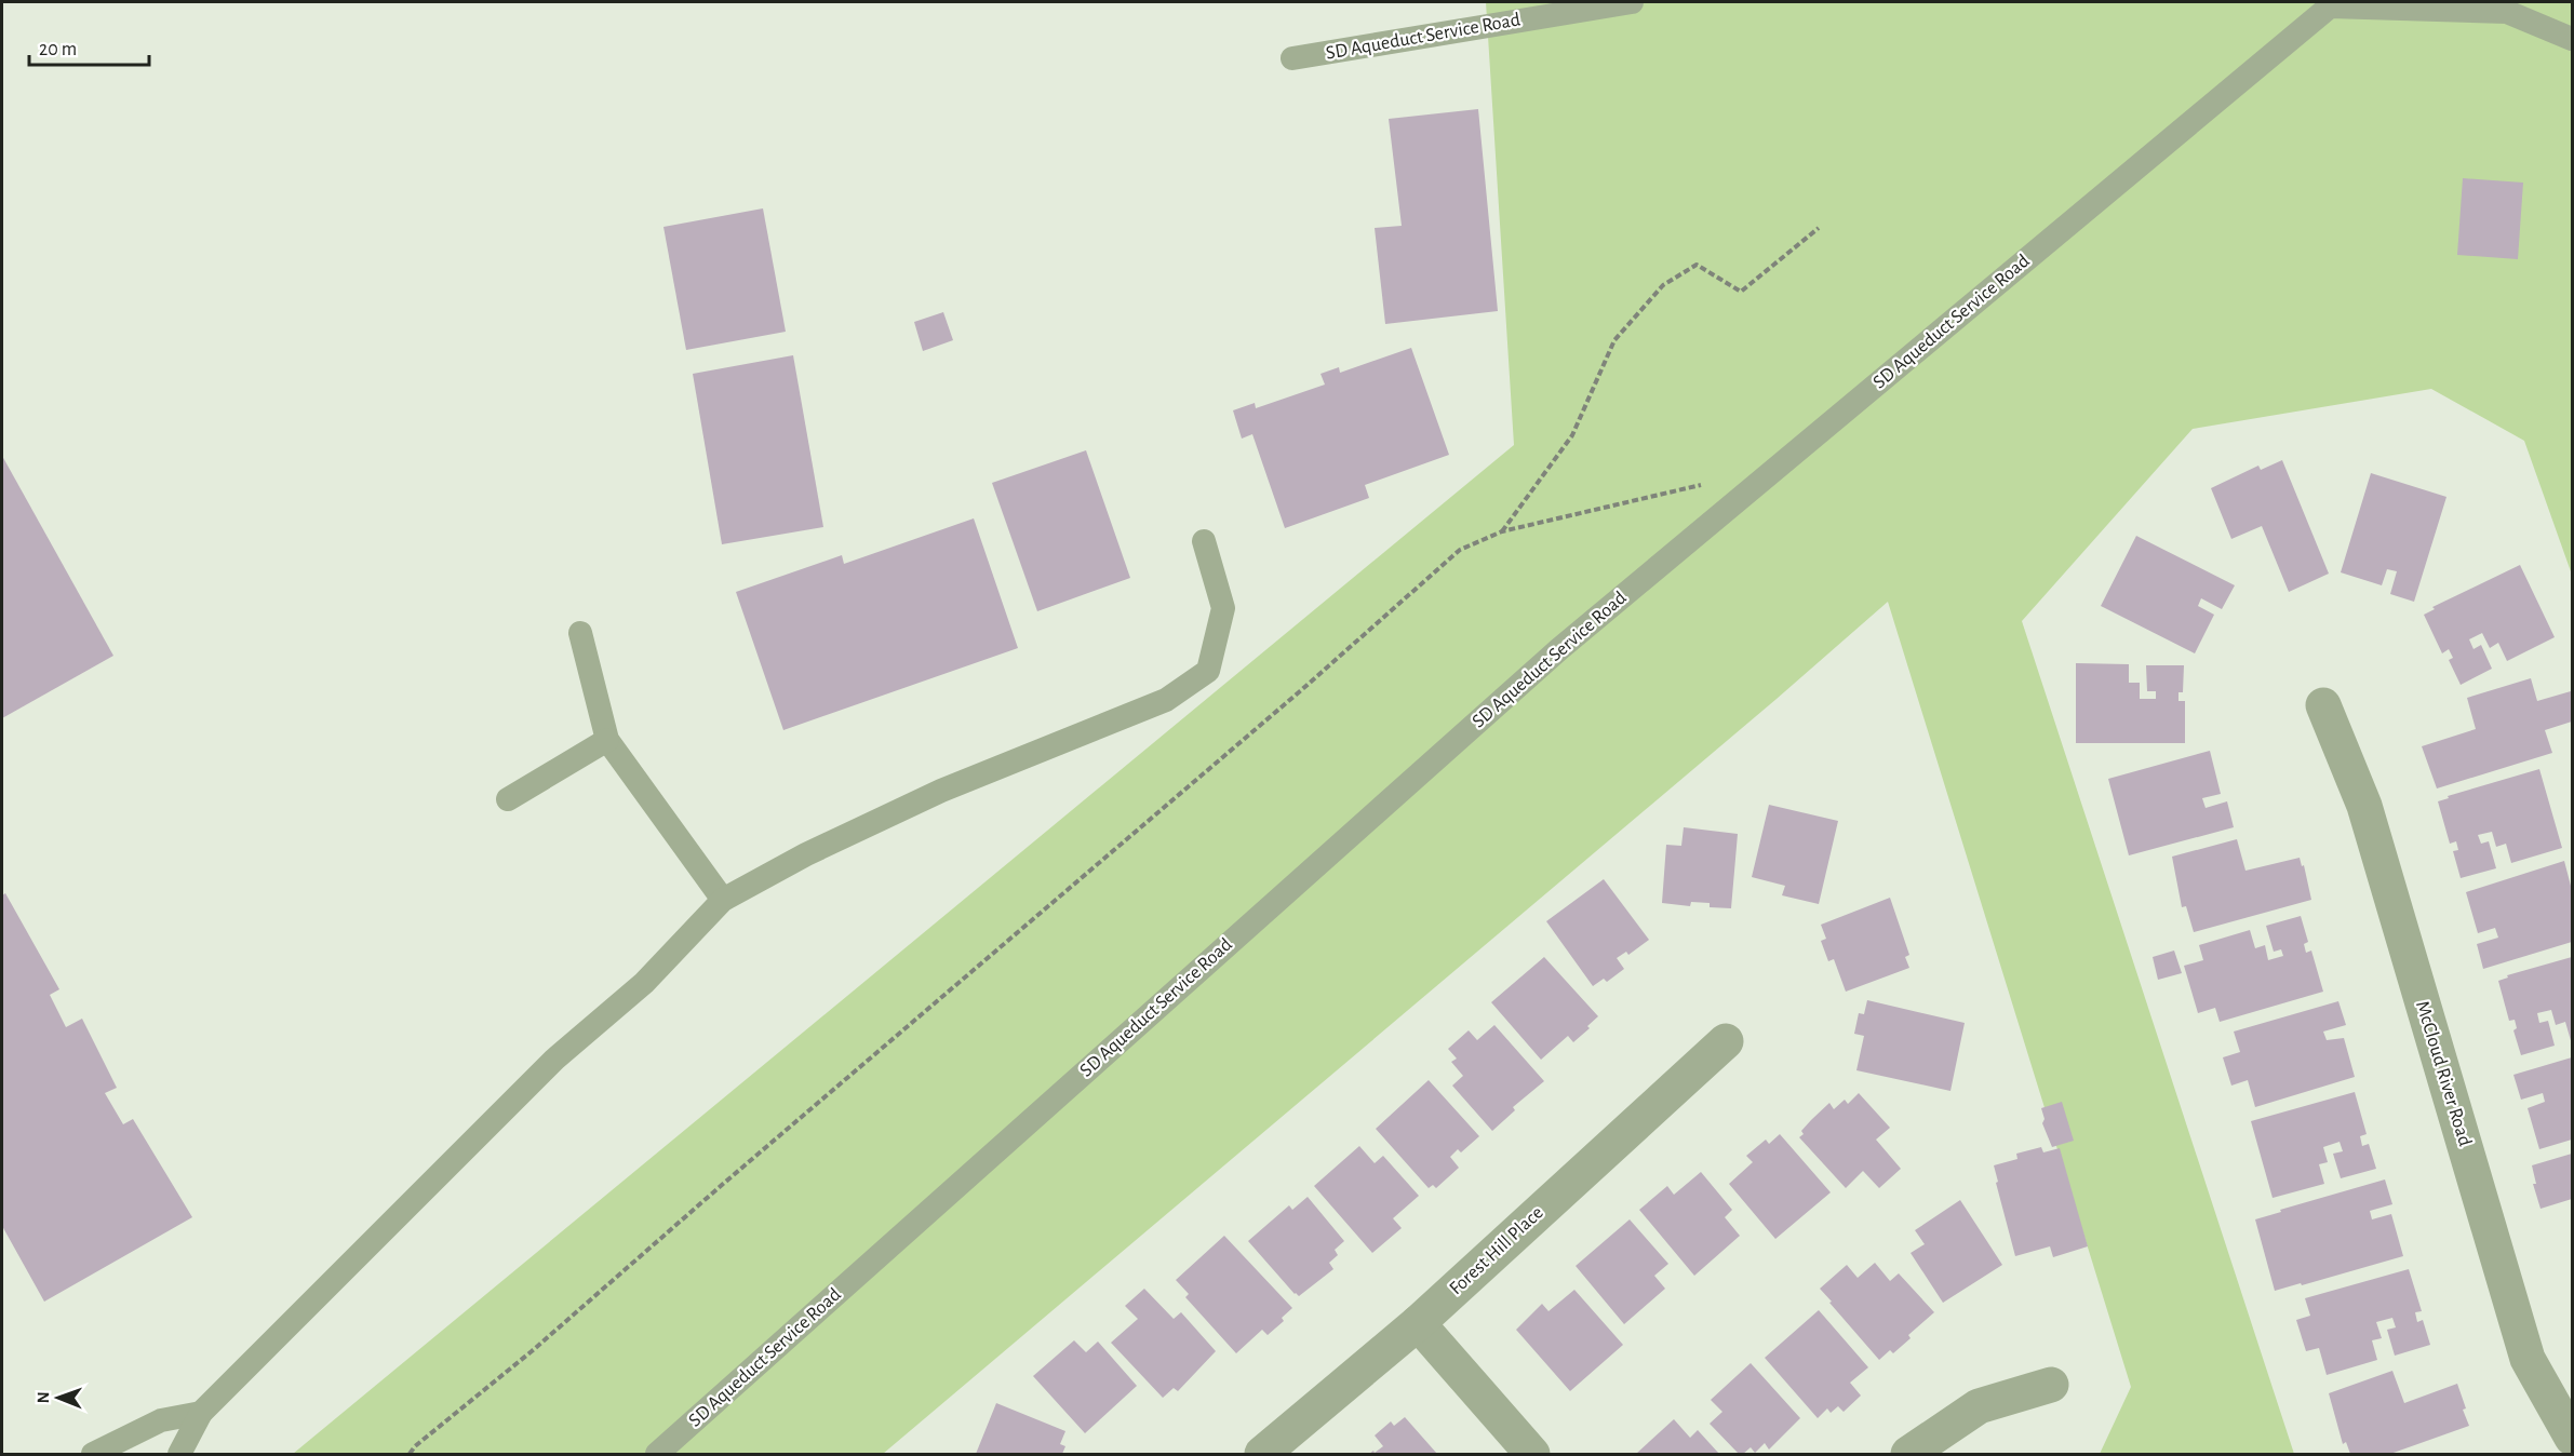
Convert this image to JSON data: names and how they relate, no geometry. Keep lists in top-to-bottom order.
{
  "streets": {
    "street": ["McCloud River Road", "Forest Hill Place"],
    "lane": ["SD Aqueduct Service Road"]
  },
  "scale_bar": "20 m",
  "north": "left"
}
